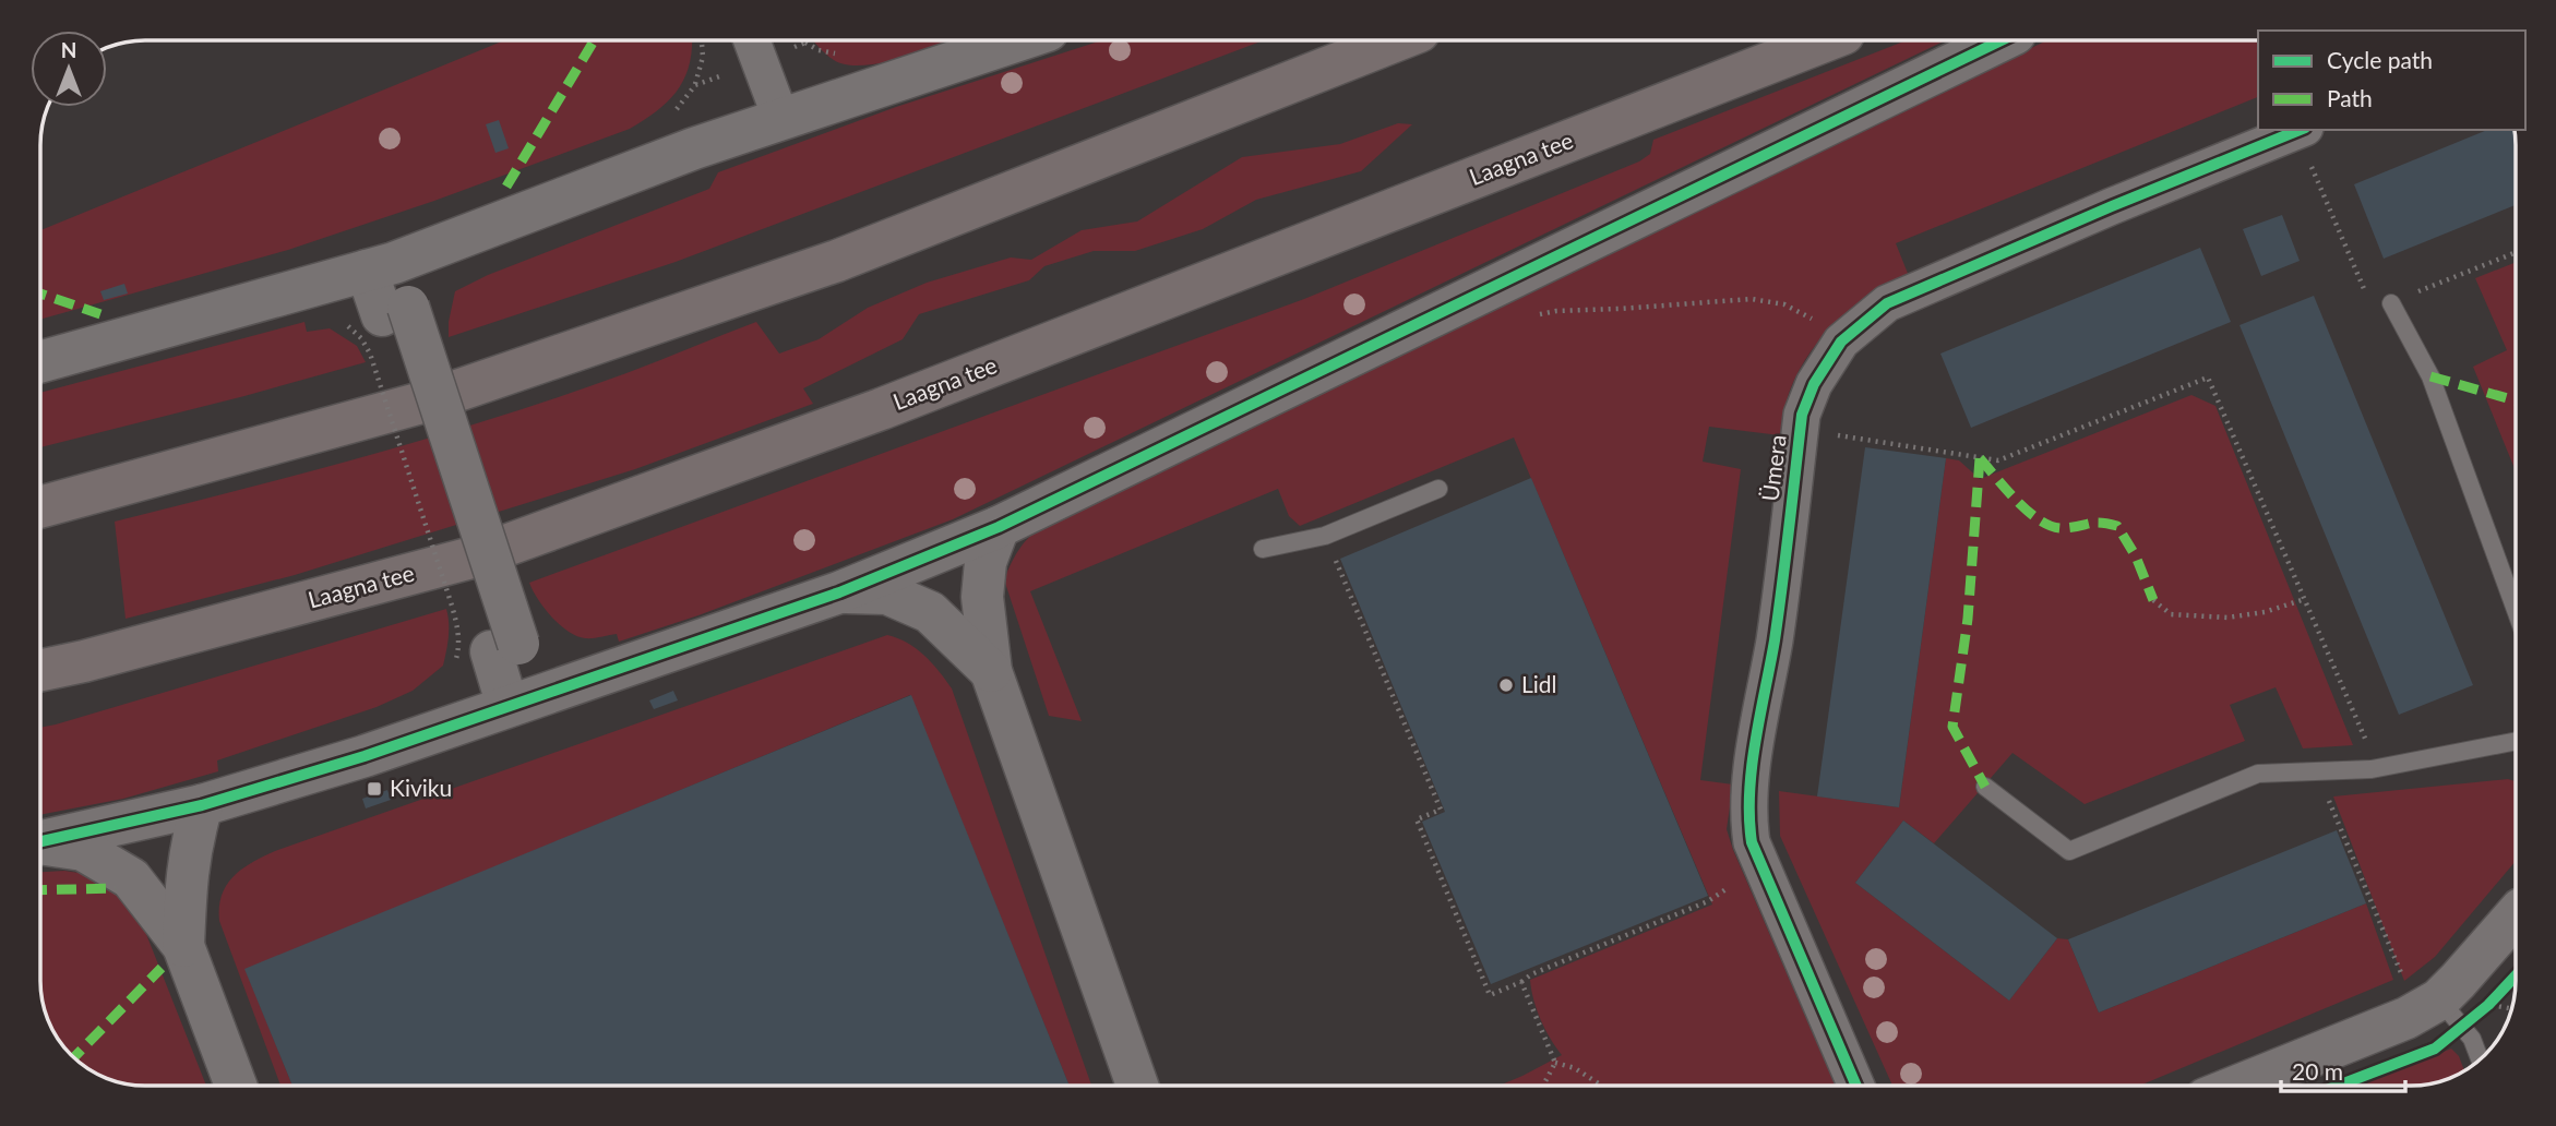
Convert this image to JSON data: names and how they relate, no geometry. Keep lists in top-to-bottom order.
{
  "streets": {
    "main road": ["Laagna tee"],
    "street": ["Ümera"]
  },
  "places": {
    "other": ["Lidl"],
    "transit": ["Kiviku"]
  },
  "legend": ["Cycle path", "Path"],
  "scale_bar": "20 m",
  "north": "top"
}
